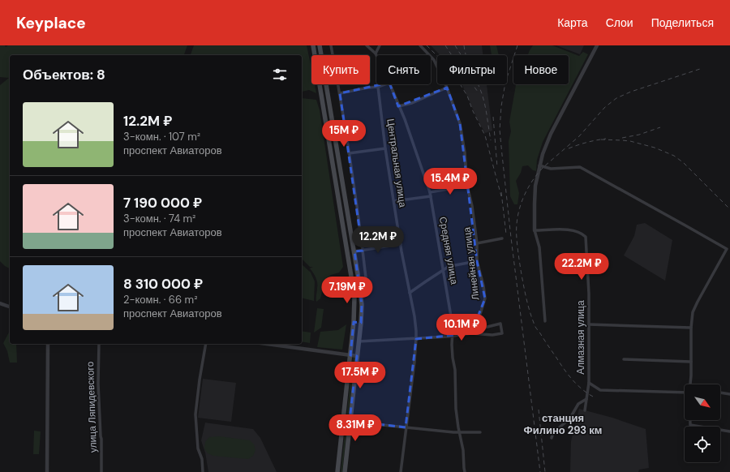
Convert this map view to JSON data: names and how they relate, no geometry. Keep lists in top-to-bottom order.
{
  "streets": {
    "street": [
      "Центральная улица",
      "Средняя улица",
      "Линейная улица",
      "Алмазная улица",
      "улица Ляпидевского"
    ]
  },
  "districts": ["станция Филино 293 км"],
  "north": "bottom right",
  "page": {
    "header": "Keyplace",
    "nav": ["Карта", "Слои", "Поделиться"],
    "chip": [
      "Купить",
      "Снять",
      "Фильтры",
      "Новое"
    ],
    "heading": "Объектов: 8",
    "list": [
      {
        "name": "12.2M ₽",
        "note": "3-комн. · 107 m² · проспект Авиаторов"
      },
      {
        "name": "7 190 000 ₽",
        "note": "3-комн. · 74 m² · проспект Авиаторов"
      },
      {
        "name": "8 310 000 ₽",
        "note": "2-комн. · 66 m² · проспект Авиаторов"
      }
    ],
    "price": [
      "15M ₽",
      "15.4M ₽",
      "12.2M ₽",
      "22.2M ₽",
      "7.19M ₽",
      "10.1M ₽",
      "17.5M ₽",
      "8.31M ₽"
    ]
  }
}
